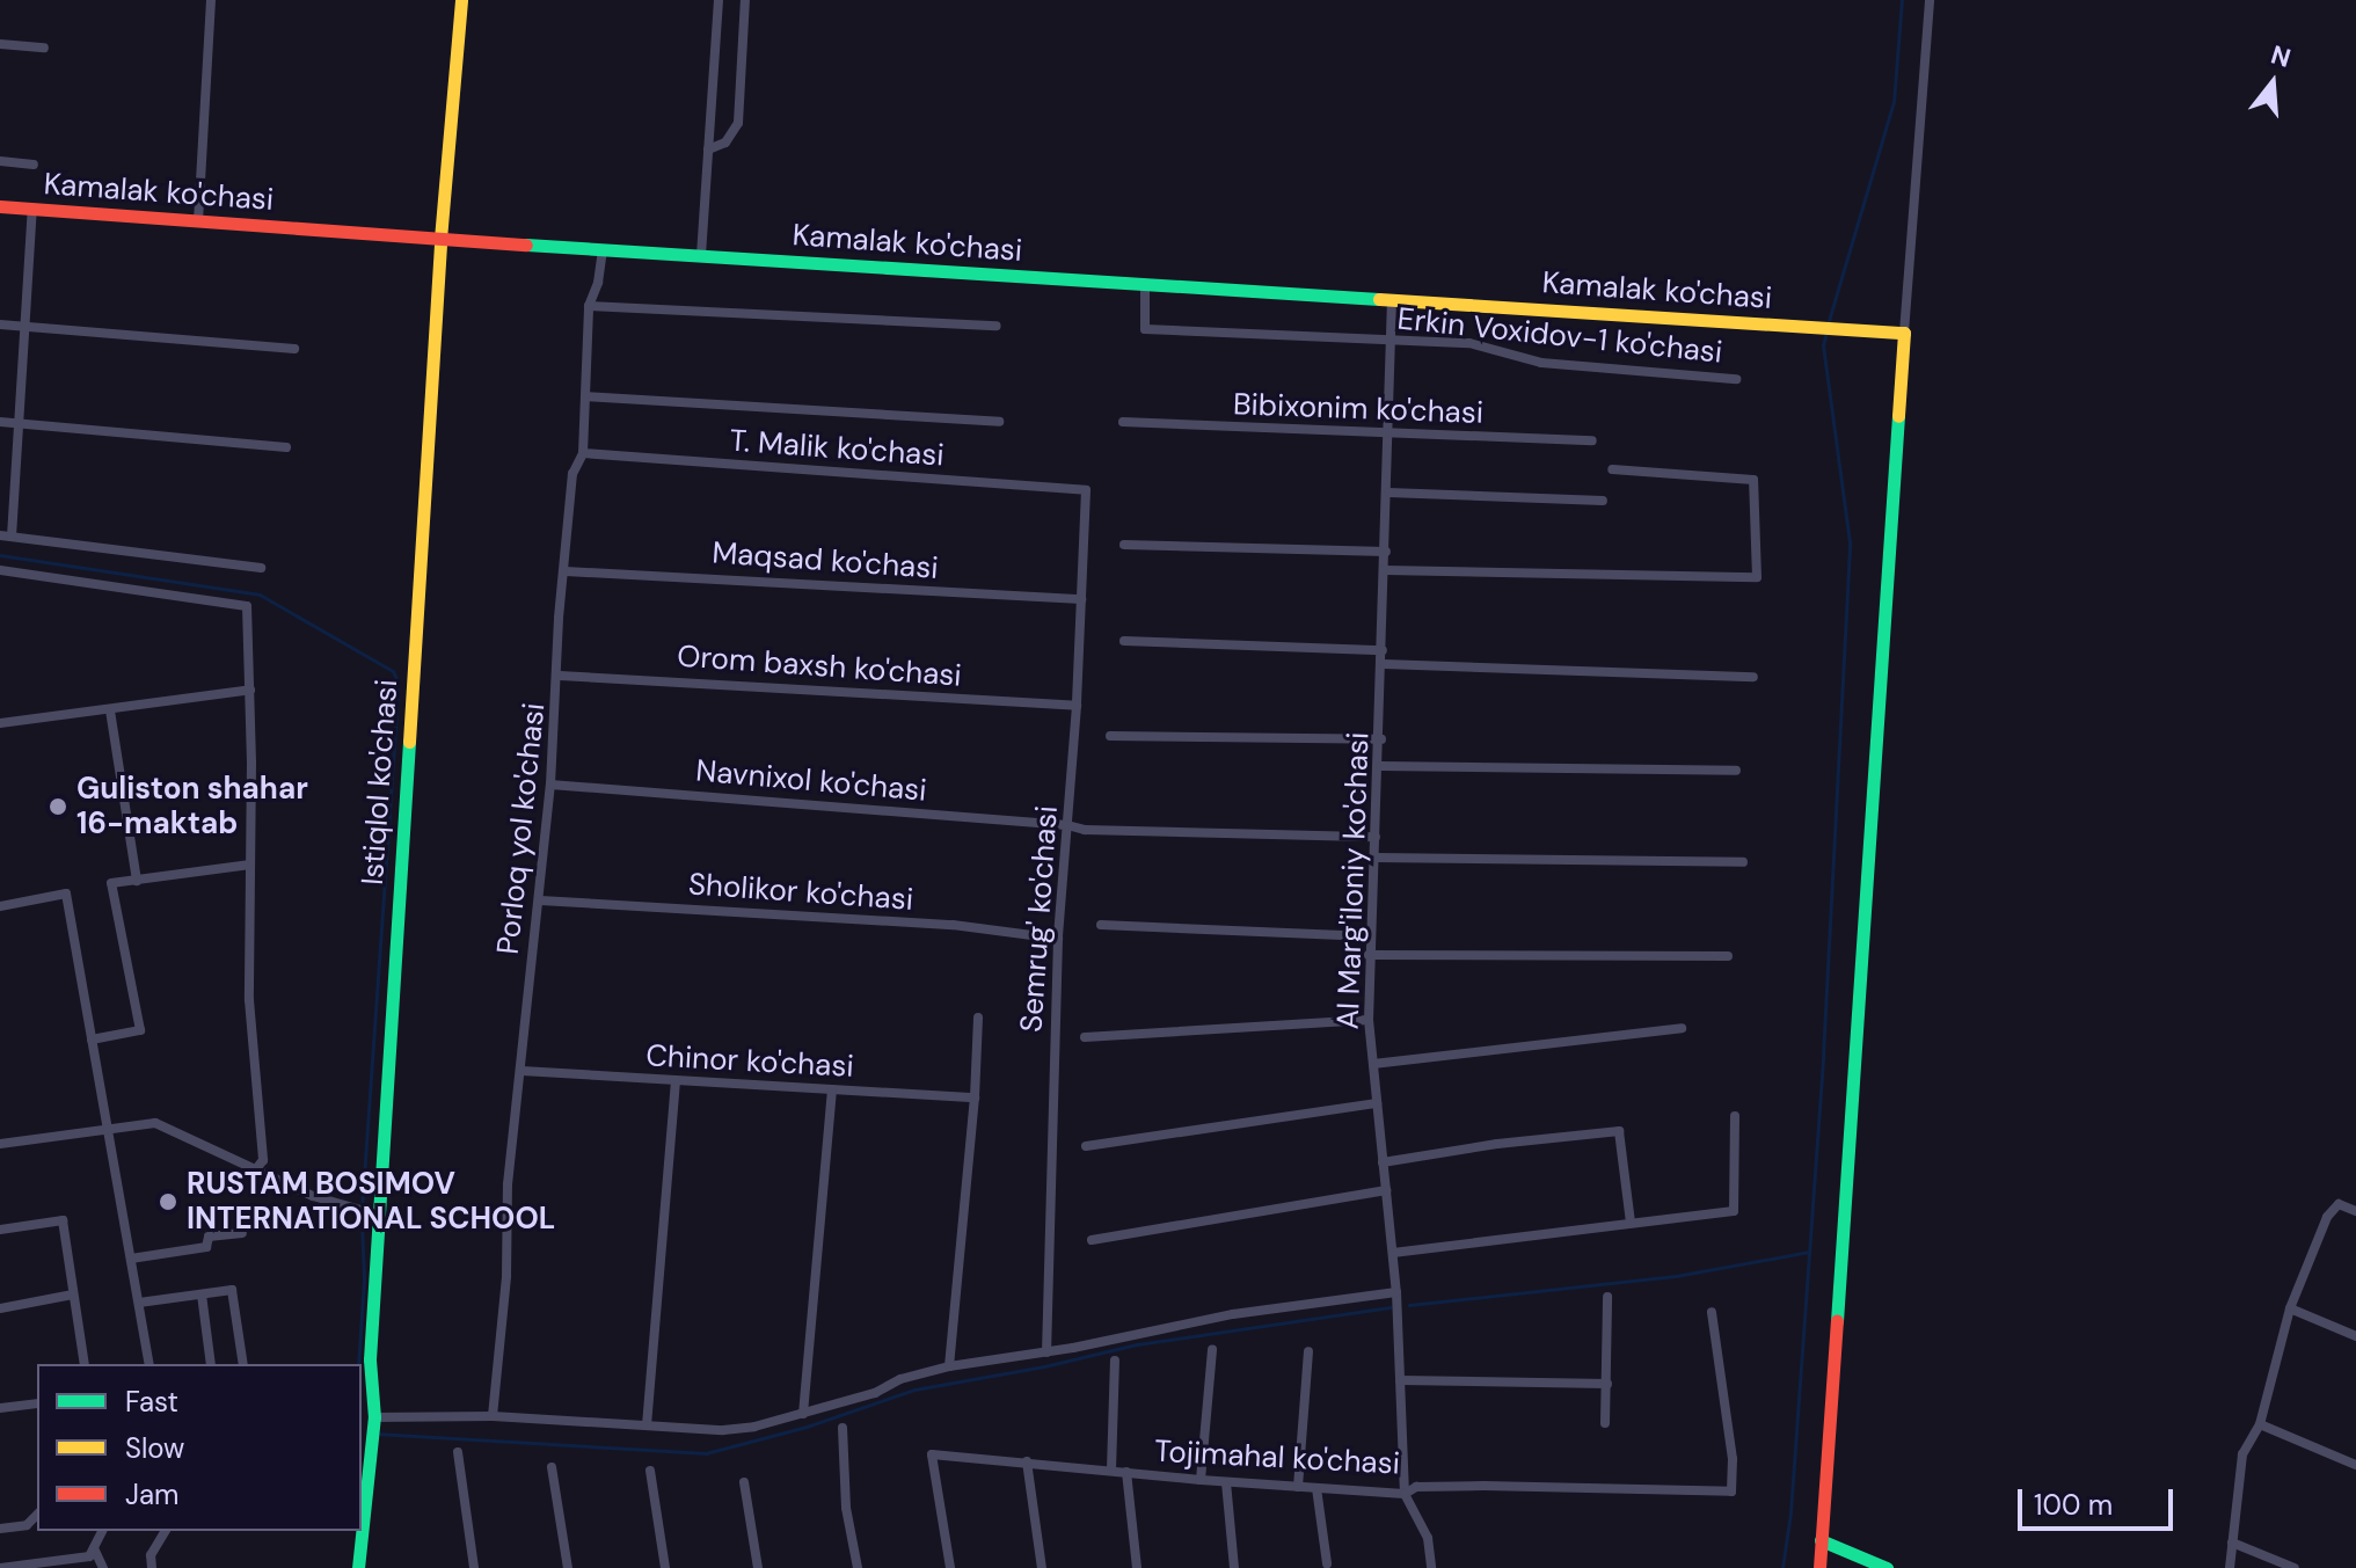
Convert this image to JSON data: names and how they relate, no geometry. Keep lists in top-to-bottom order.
{
  "streets": {
    "main road": ["Kamalak ko'chasi", "Istiqlol ko'chasi"],
    "street": [
      "Erkin Voxidov-1 ko'chasi",
      "Bibixonim ko'chasi",
      "T. Malik ko'chasi",
      "Maqsad ko'chasi",
      "Orom baxsh ko'chasi",
      "Navnixol ko'chasi",
      "Porloq yol ko'chasi",
      "Al Marg'iloniy ko'chasi",
      "Sholikor ko'chasi",
      "Semrug' ko'chasi",
      "Chinor ko'chasi",
      "Tojimahal ko'chasi"
    ]
  },
  "crossings": [
    ["Kamalak ko'chasi", "Erkin Voxidov-1 ko'chasi"],
    ["Kamalak ko'chasi", "Istiqlol ko'chasi"],
    ["Kamalak ko'chasi", "Porloq yol ko'chasi"],
    ["Kamalak ko'chasi", "Al Marg'iloniy ko'chasi"],
    ["Erkin Voxidov-1 ko'chasi", "Al Marg'iloniy ko'chasi"],
    ["Bibixonim ko'chasi", "Al Marg'iloniy ko'chasi"],
    ["T. Malik ko'chasi", "Porloq yol ko'chasi"],
    ["T. Malik ko'chasi", "Semrug' ko'chasi"],
    ["Maqsad ko'chasi", "Porloq yol ko'chasi"],
    ["Maqsad ko'chasi", "Semrug' ko'chasi"],
    ["Orom baxsh ko'chasi", "Porloq yol ko'chasi"],
    ["Orom baxsh ko'chasi", "Semrug' ko'chasi"],
    ["Navnixol ko'chasi", "Porloq yol ko'chasi"],
    ["Navnixol ko'chasi", "Al Marg'iloniy ko'chasi"],
    ["Navnixol ko'chasi", "Semrug' ko'chasi"],
    ["Porloq yol ko'chasi", "Sholikor ko'chasi"],
    ["Porloq yol ko'chasi", "Chinor ko'chasi"],
    ["Al Marg'iloniy ko'chasi", "Tojimahal ko'chasi"],
    ["Sholikor ko'chasi", "Semrug' ko'chasi"]
  ],
  "places": ["Guliston shahar 16-maktab", "RUSTAM BOSIMOV INTERNATIONAL SCHOOL"],
  "legend": ["Fast", "Slow", "Jam"],
  "scale_bar": "100 m",
  "north": "top"
}
